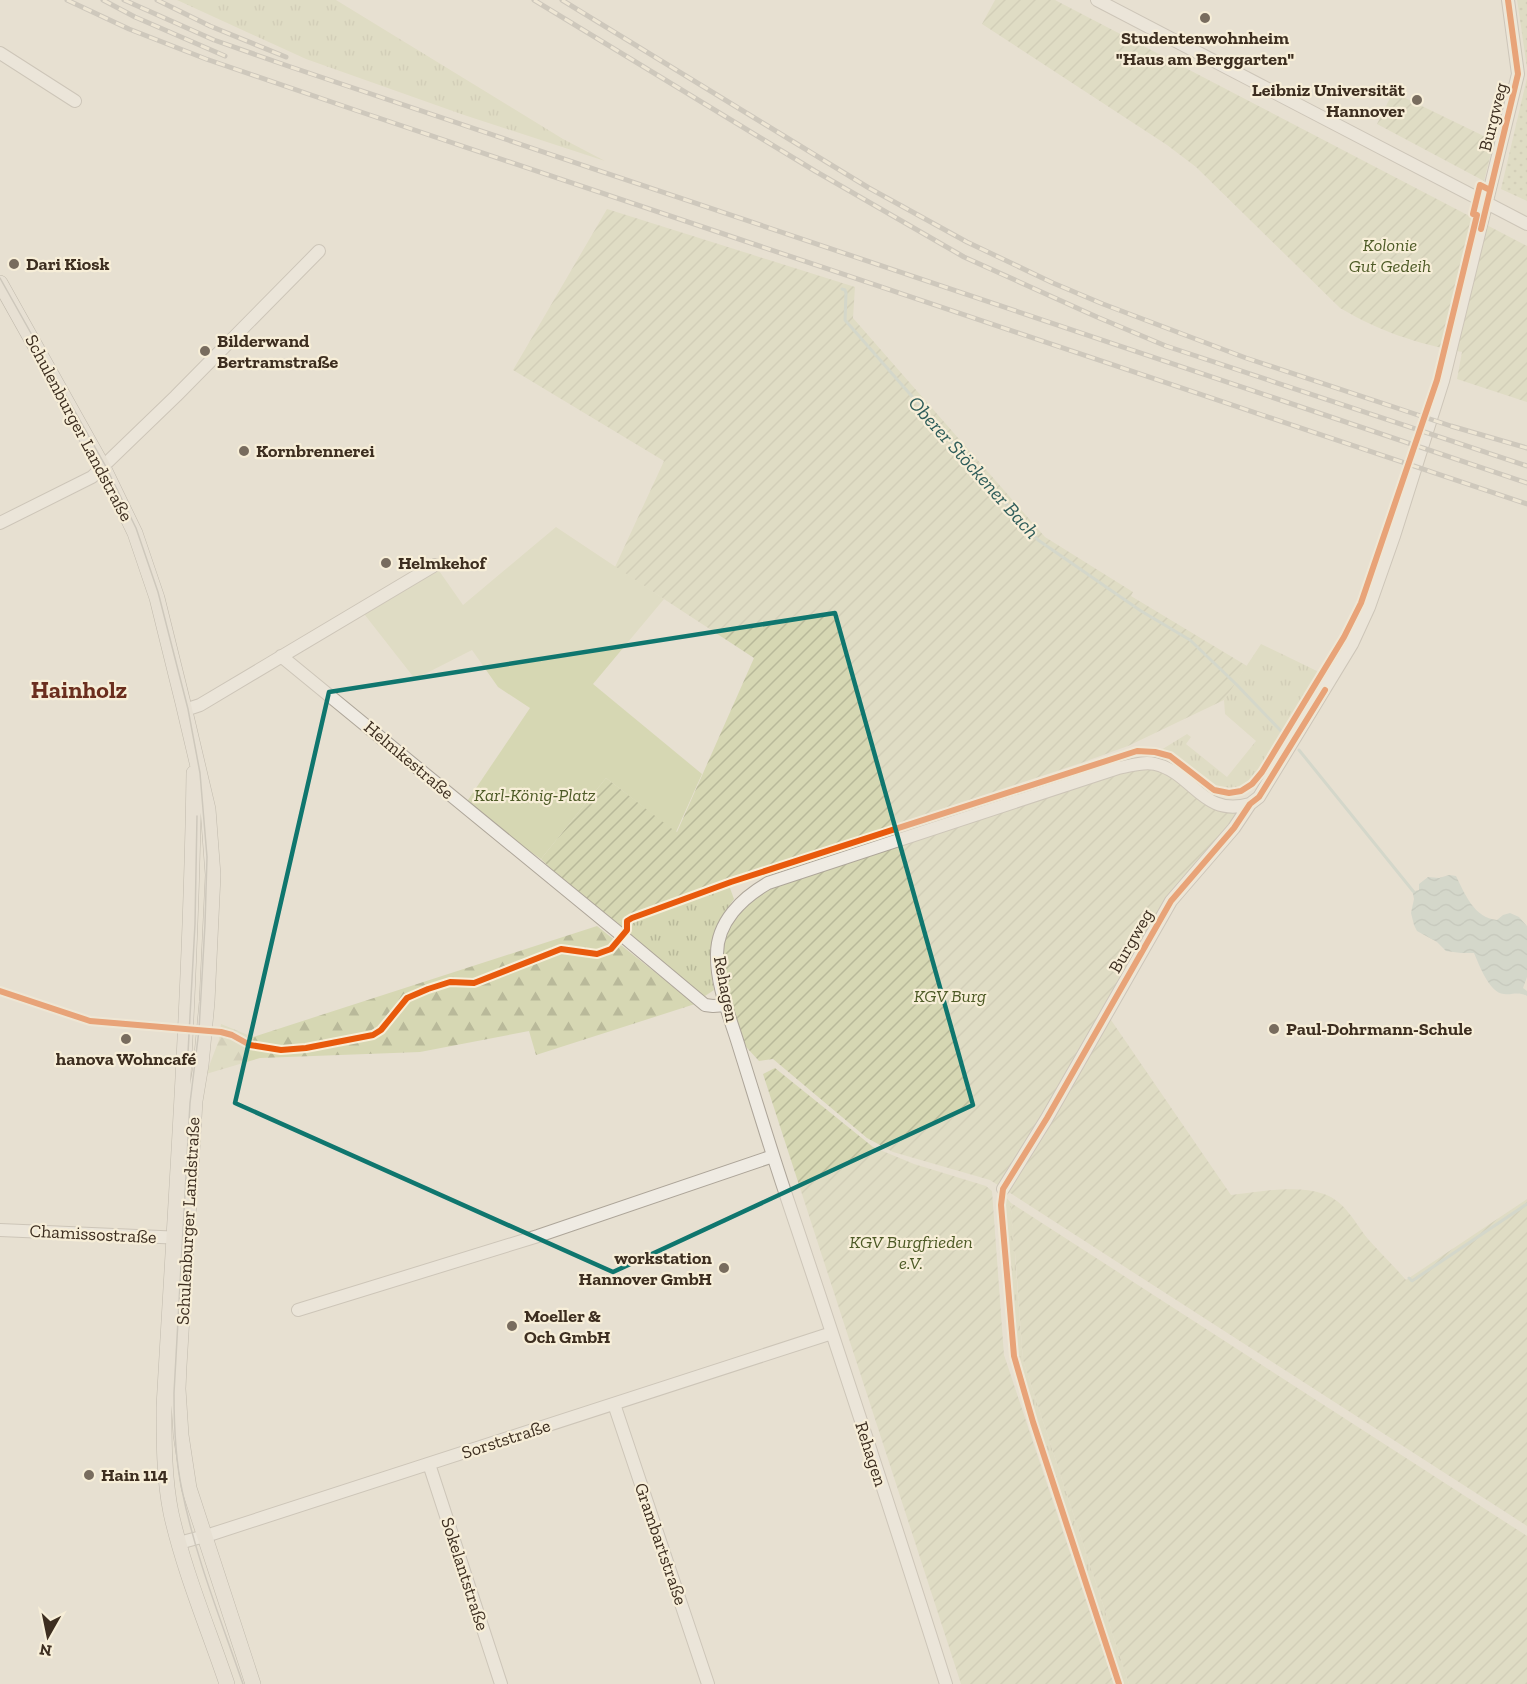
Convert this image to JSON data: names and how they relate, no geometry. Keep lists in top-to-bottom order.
{
  "streets": {
    "main road": ["Schulenburger Landstraße"],
    "street": [
      "Burgweg",
      "Helmkestraße",
      "Rehagen",
      "Chamissostraße",
      "Sorststraße",
      "Grambartstraße",
      "Sokelantstraße"
    ]
  },
  "crossings": [
    ["Burgweg", "Rehagen"],
    ["Schulenburger Landstraße", "Chamissostraße"],
    ["Schulenburger Landstraße", "Sorststraße"],
    ["Helmkestraße", "Rehagen"],
    ["Rehagen", "Sorststraße"],
    ["Sorststraße", "Grambartstraße"],
    ["Sorststraße", "Sokelantstraße"]
  ],
  "districts": ["Hainholz"],
  "water": ["Oberer Stöckener Bach"],
  "parks": [
    "Kolonie Gut Gedeih",
    "Karl-König-Platz",
    "KGV Burg",
    "KGV Burgfrieden e.V."
  ],
  "places": [
    "Studentenwohnheim \"Haus am Berggarten\"",
    "Leibniz Universität Hannover",
    "Dari Kiosk",
    "Bilderwand Bertramstraße",
    "Kornbrennerei",
    "Helmkehof",
    "Paul-Dohrmann-Schule",
    "hanova Wohncafé",
    "workstation Hannover GmbH",
    "Moeller & Och GmbH",
    "Hain 114"
  ],
  "north": "bottom"
}
